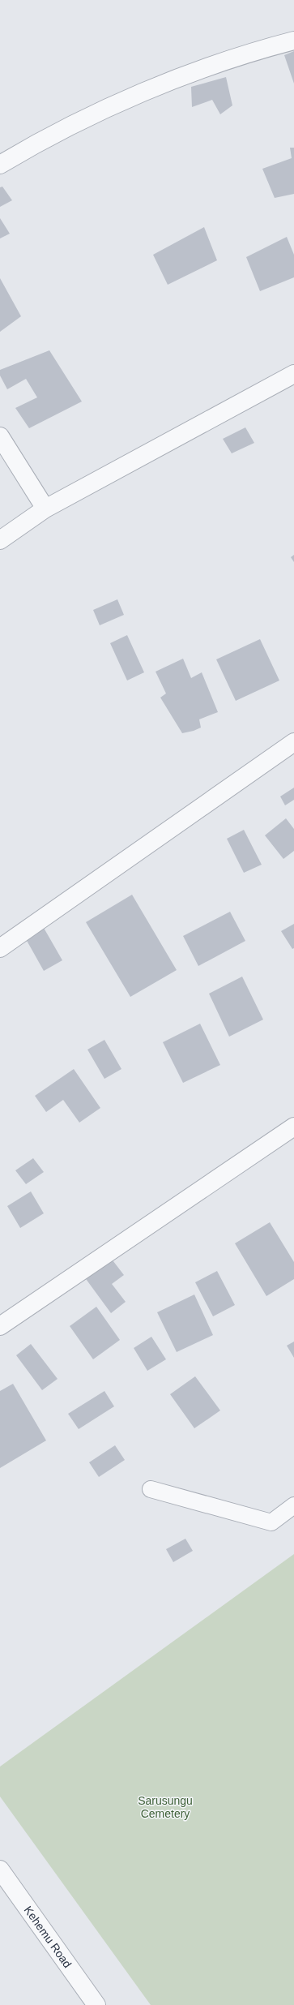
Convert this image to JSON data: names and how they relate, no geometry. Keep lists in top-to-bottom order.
{
  "streets": {
    "street": ["Kehemu Road"]
  },
  "parks": ["Sarusungu Cemetery"]
}
